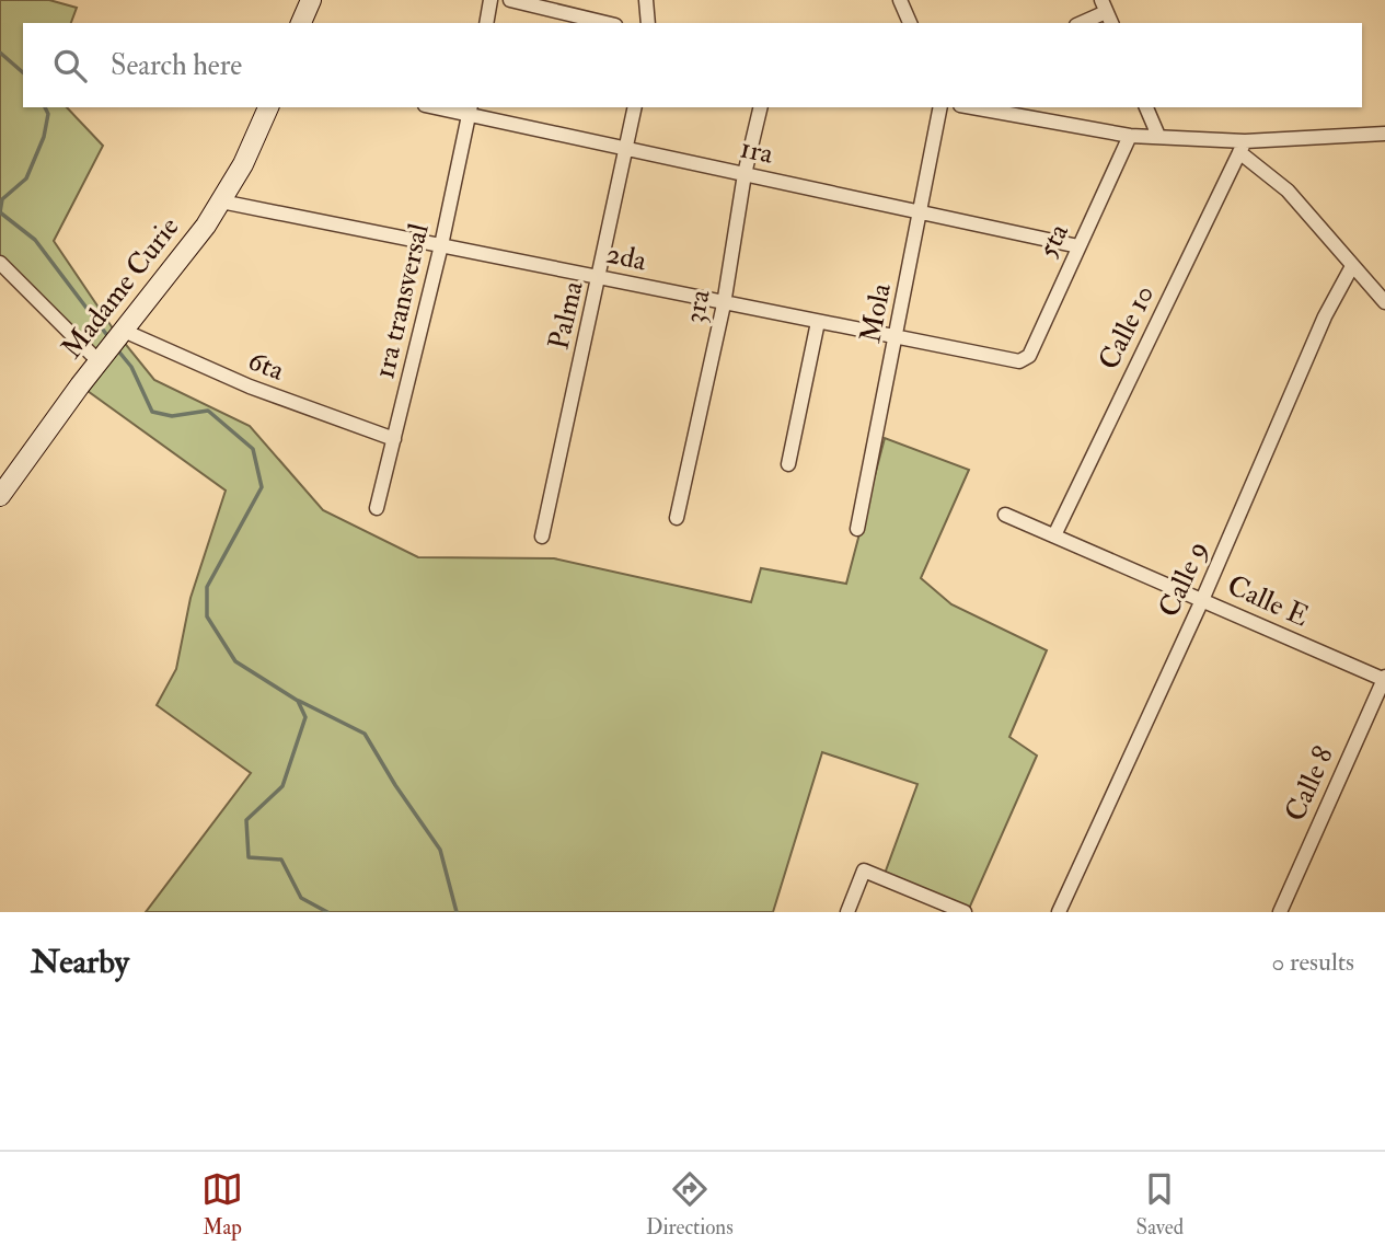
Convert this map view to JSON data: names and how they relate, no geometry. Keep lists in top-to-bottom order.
{
  "streets": {
    "main road": ["Madame Curie"],
    "street": [
      "1ra",
      "5ta",
      "2da",
      "1ra transversal",
      "3ra",
      "Mola",
      "Palma",
      "Calle 10",
      "6ta",
      "Calle 9",
      "Calle E",
      "Calle 8"
    ]
  },
  "crossings": [
    ["1ra", "5ta"],
    ["1ra", "1ra transversal"],
    ["1ra", "3ra"],
    ["1ra", "Mola"],
    ["1ra", "Palma"],
    ["5ta", "2da"],
    ["2da", "Madame Curie"],
    ["2da", "1ra transversal"],
    ["2da", "3ra"],
    ["2da", "Mola"],
    ["2da", "Palma"],
    ["Madame Curie", "6ta"],
    ["1ra transversal", "6ta"],
    ["Calle 10", "Calle E"],
    ["Calle 9", "Calle E"],
    ["Calle E", "Calle 8"]
  ],
  "page": {
    "search": "Search here",
    "heading": ["Nearby", "0 results"],
    "nav": ["Map", "Directions", "Saved"]
  }
}
